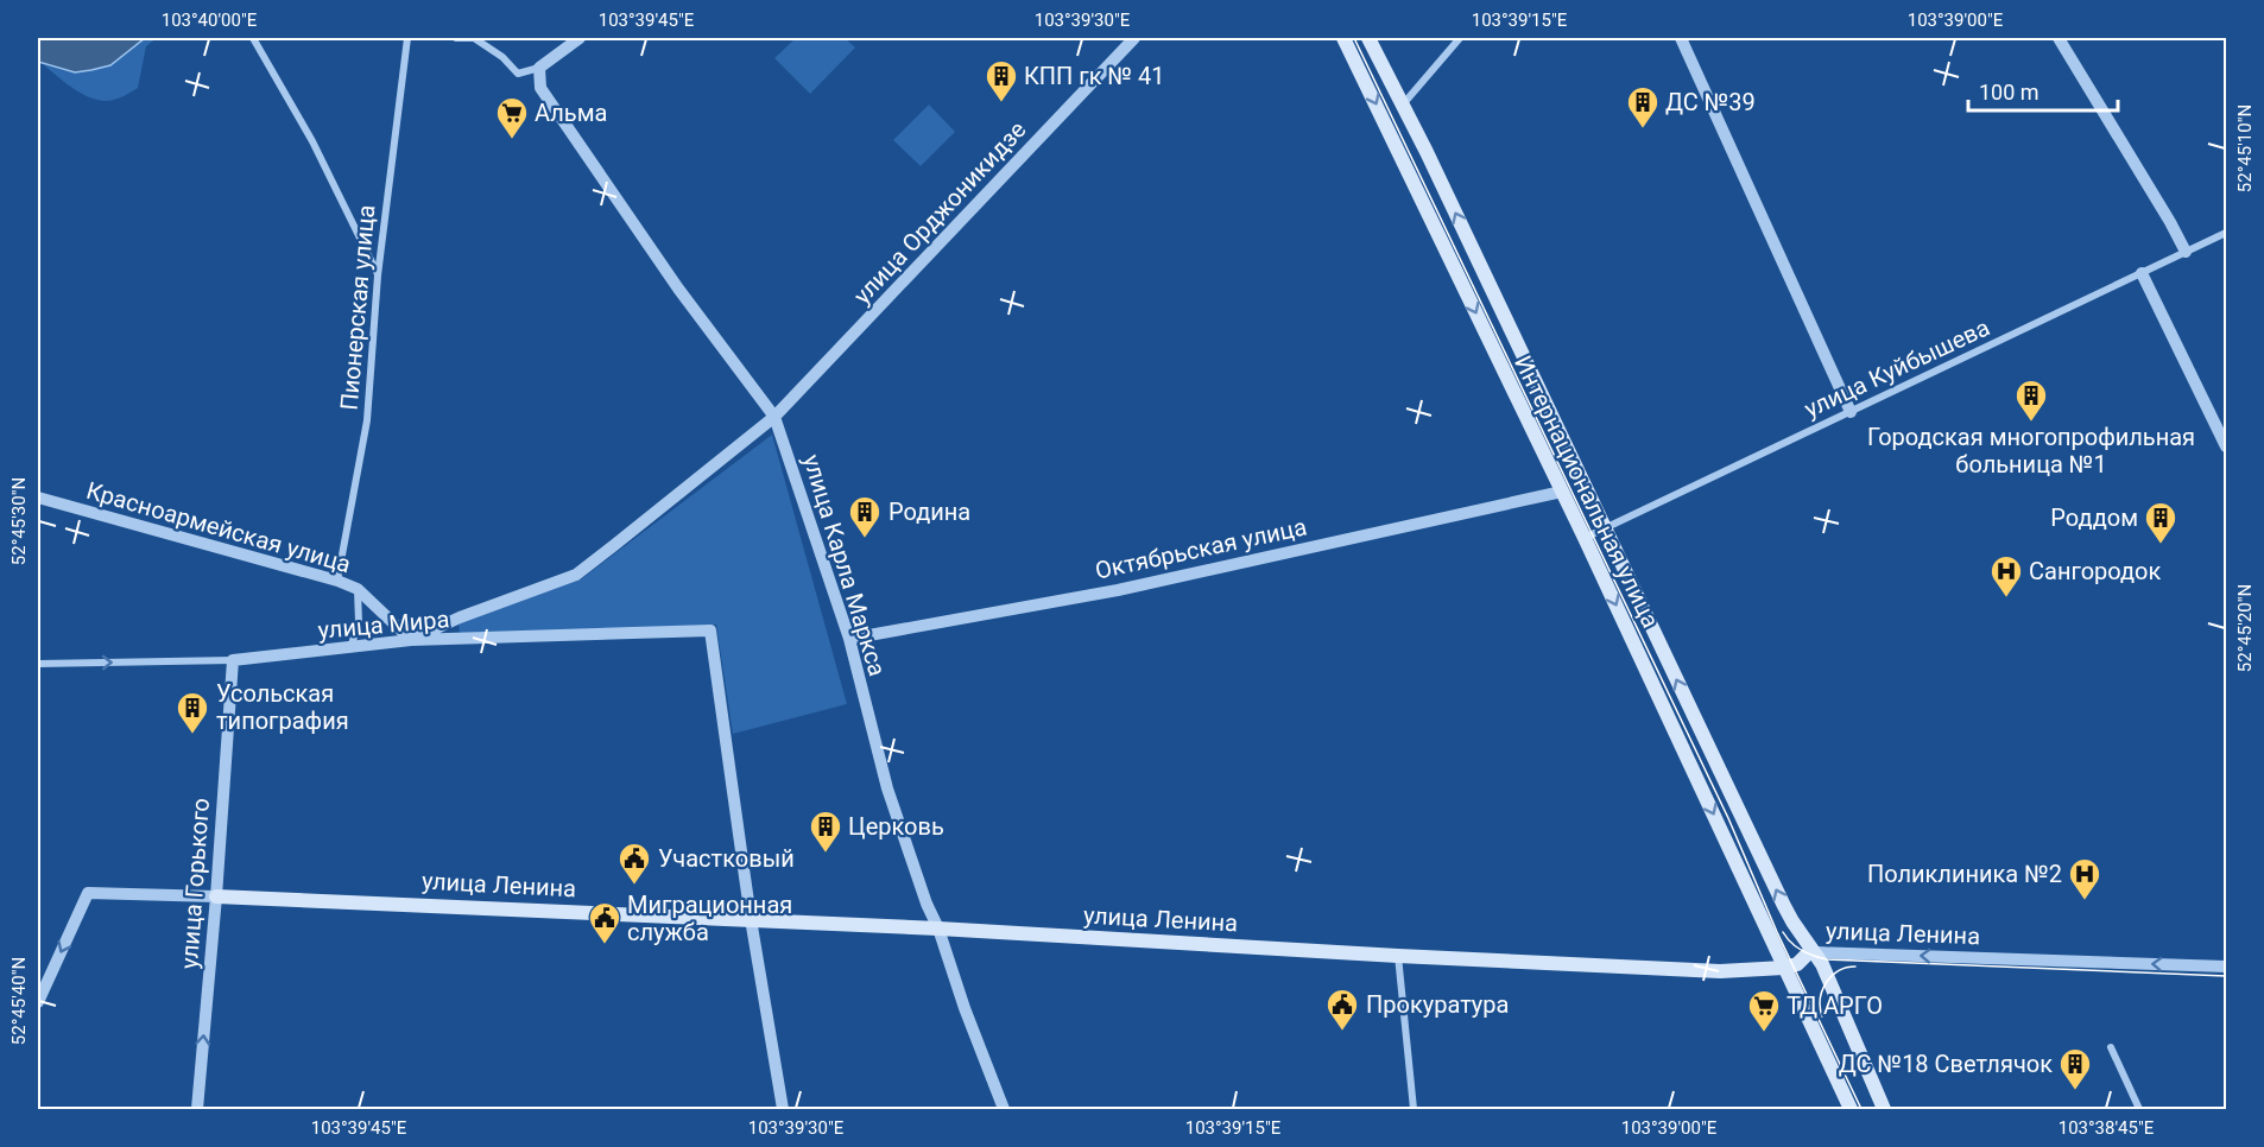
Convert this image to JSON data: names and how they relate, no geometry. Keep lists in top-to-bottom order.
{
  "streets": {
    "main road": ["Интернациональная улица", "улица Ленина"],
    "street": [
      "улица Орджоникидзе",
      "Пионерская улица",
      "улица Куйбышева",
      "Красноармейская улица",
      "Октябрьская улица",
      "улица Карла Маркса",
      "улица Мира",
      "улица Горького"
    ]
  },
  "crossings": [
    ["улица Орджоникидзе", "Красноармейская улица"],
    ["улица Орджоникидзе", "улица Карла Маркса"],
    ["улица Орджоникидзе", "улица Мира"],
    ["Пионерская улица", "Красноармейская улица"],
    ["улица Куйбышева", "Интернациональная улица"],
    ["Интернациональная улица", "Октябрьская улица"],
    ["Интернациональная улица", "улица Ленина"],
    ["Красноармейская улица", "улица Мира"],
    ["Октябрьская улица", "улица Карла Маркса"],
    ["улица Карла Маркса", "улица Ленина"],
    ["улица Мира", "улица Горького"],
    ["улица Мира", "улица Ленина"],
    ["улица Горького", "улица Ленина"]
  ],
  "one_way": ["улица Горького"],
  "places": {
    "building": [
      "КПП гк № 41",
      "ДС №39",
      "Городская многопрофильная больница №1",
      "Родина",
      "Роддом",
      "Усольская типография",
      "Церковь",
      "ДС №18 Светлячок"
    ],
    "supermarket": ["Альма", "ТД АРГО"],
    "hospital": ["Сангородок", "Поликлиника №2"],
    "public building": ["Участковый", "Миграционная служба", "Прокуратура"]
  },
  "scale_bar": "100 m",
  "coordinates": [
    "103°40'00\"E",
    "103°39'45\"E",
    "103°39'30\"E",
    "103°39'15\"E",
    "103°39'00\"E",
    "52°45'10\"N",
    "52°45'30\"N",
    "52°45'20\"N",
    "52°45'40\"N",
    "103°38'45\"E"
  ]
}
